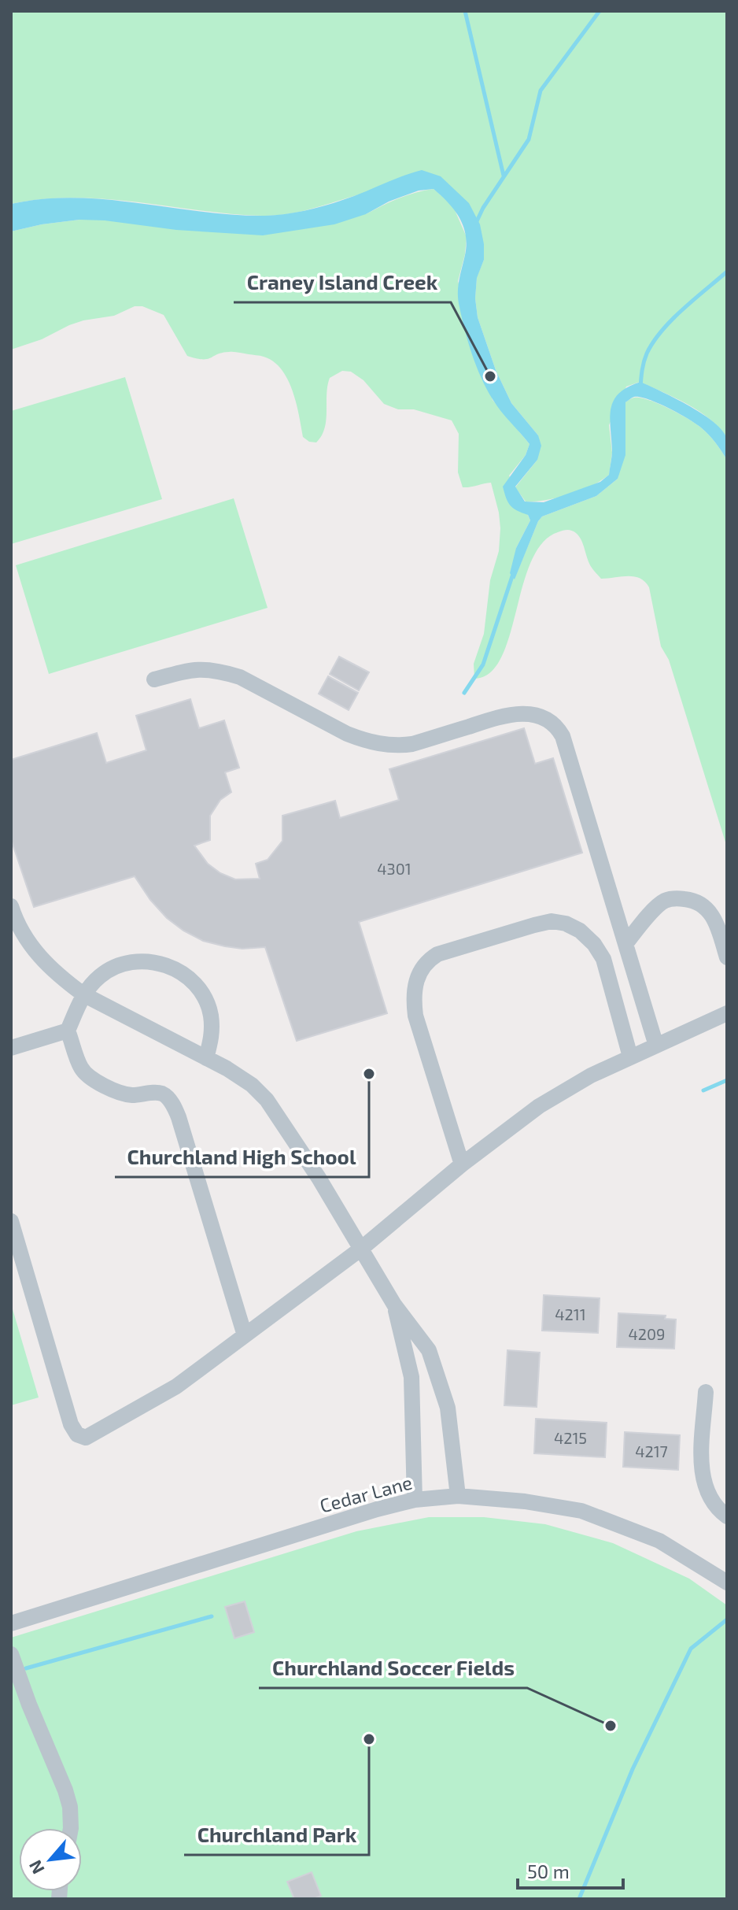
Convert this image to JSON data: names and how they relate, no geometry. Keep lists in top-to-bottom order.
{
  "streets": {
    "street": ["Cedar Lane"]
  },
  "places": [
    "Craney Island Creek",
    "Churchland High School",
    "Churchland Soccer Fields",
    "Churchland Park"
  ],
  "house_numbers": [
    "4301",
    "4211",
    "4209",
    "4215",
    "4217"
  ],
  "scale_bar": "50 m",
  "north": "bottom left"
}
